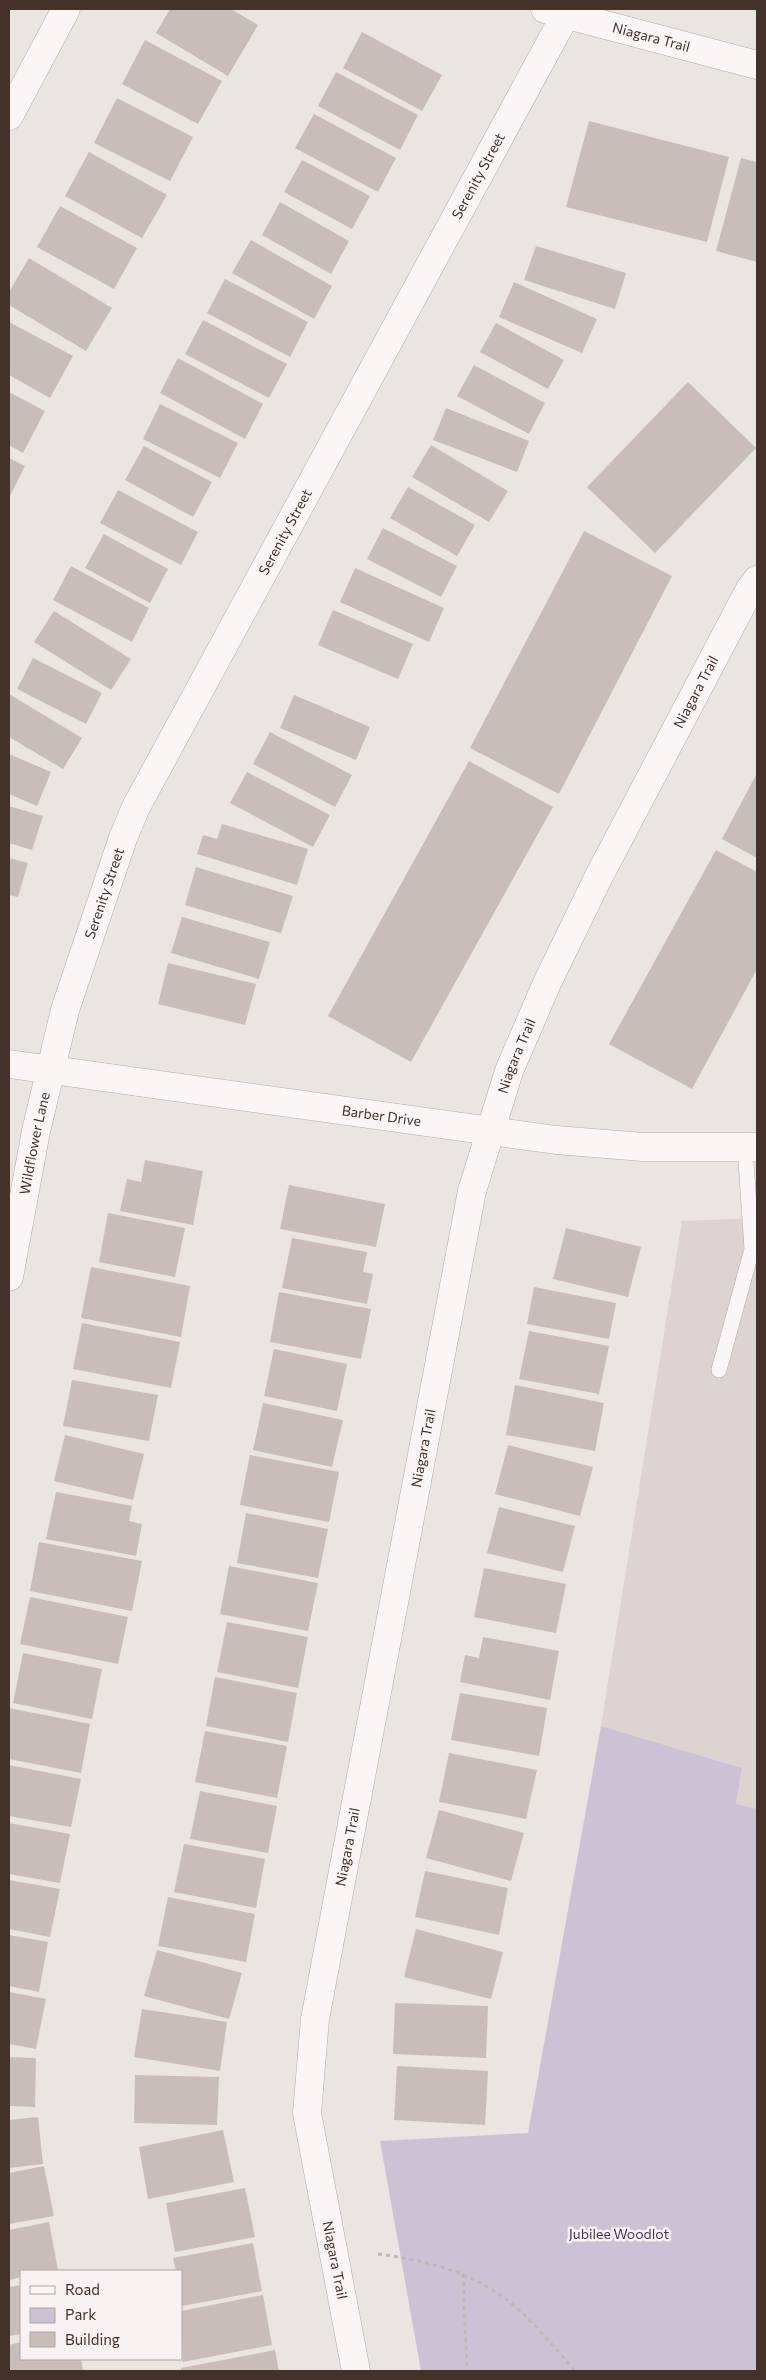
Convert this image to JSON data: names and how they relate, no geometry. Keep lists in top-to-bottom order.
{
  "streets": {
    "street": [
      "Niagara Trail",
      "Serenity Street",
      "Barber Drive",
      "Wildflower Lane"
    ]
  },
  "crossings": [
    ["Niagara Trail", "Serenity Street"],
    ["Niagara Trail", "Barber Drive"],
    ["Serenity Street", "Barber Drive"],
    ["Serenity Street", "Wildflower Lane"],
    ["Barber Drive", "Wildflower Lane"]
  ],
  "parks": ["Jubilee Woodlot"],
  "legend": ["Road", "Park", "Building"]
}
